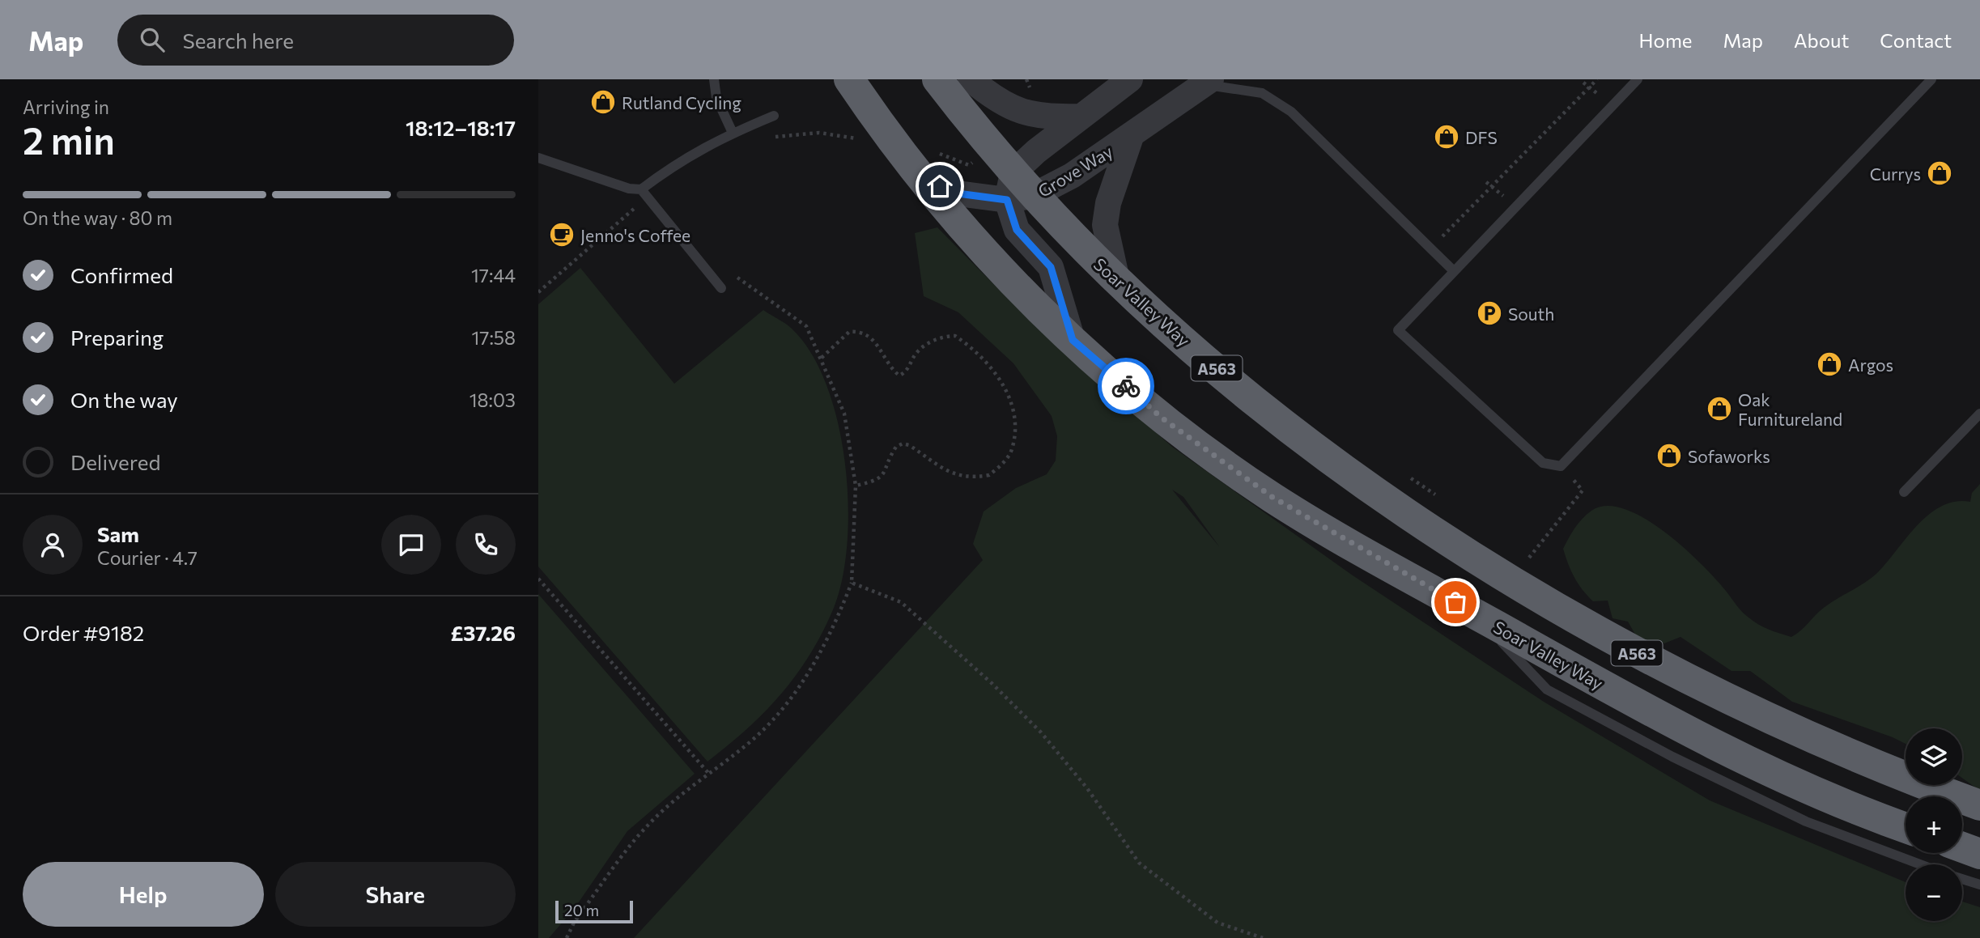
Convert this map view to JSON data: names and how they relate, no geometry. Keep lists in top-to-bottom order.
{
  "streets": {
    "highway": ["Soar Valley Way", "A563"],
    "street": ["Grove Way"]
  },
  "crossings": [
    ["Grove Way", "Soar Valley Way"]
  ],
  "places": {
    "shop": [
      "Rutland Cycling",
      "DFS",
      "Currys",
      "Argos",
      "Oak Furnitureland",
      "Sofaworks"
    ],
    "cafe": ["Jenno's Coffee"],
    "parking": ["South"]
  },
  "scale_bar": "20 m",
  "page": {
    "header": "Map",
    "search": "Search here",
    "nav": [
      "Home",
      "Map",
      "About",
      "Contact"
    ],
    "heading": ["2 min", "Arriving in", "18:12–18:17"],
    "panel": [
      "Sam",
      "Courier · 4.7",
      "Order #9182",
      "£37.26"
    ],
    "bar": "On the way · 80 m",
    "list": [
      ["Confirmed", "17:44"],
      ["Preparing", "17:58"],
      ["On the way", "18:03"],
      "Delivered"
    ],
    "map_buttons": ["+", "−"],
    "buttons": ["Help", "Share"],
    "scale": "20 m"
  }
}
